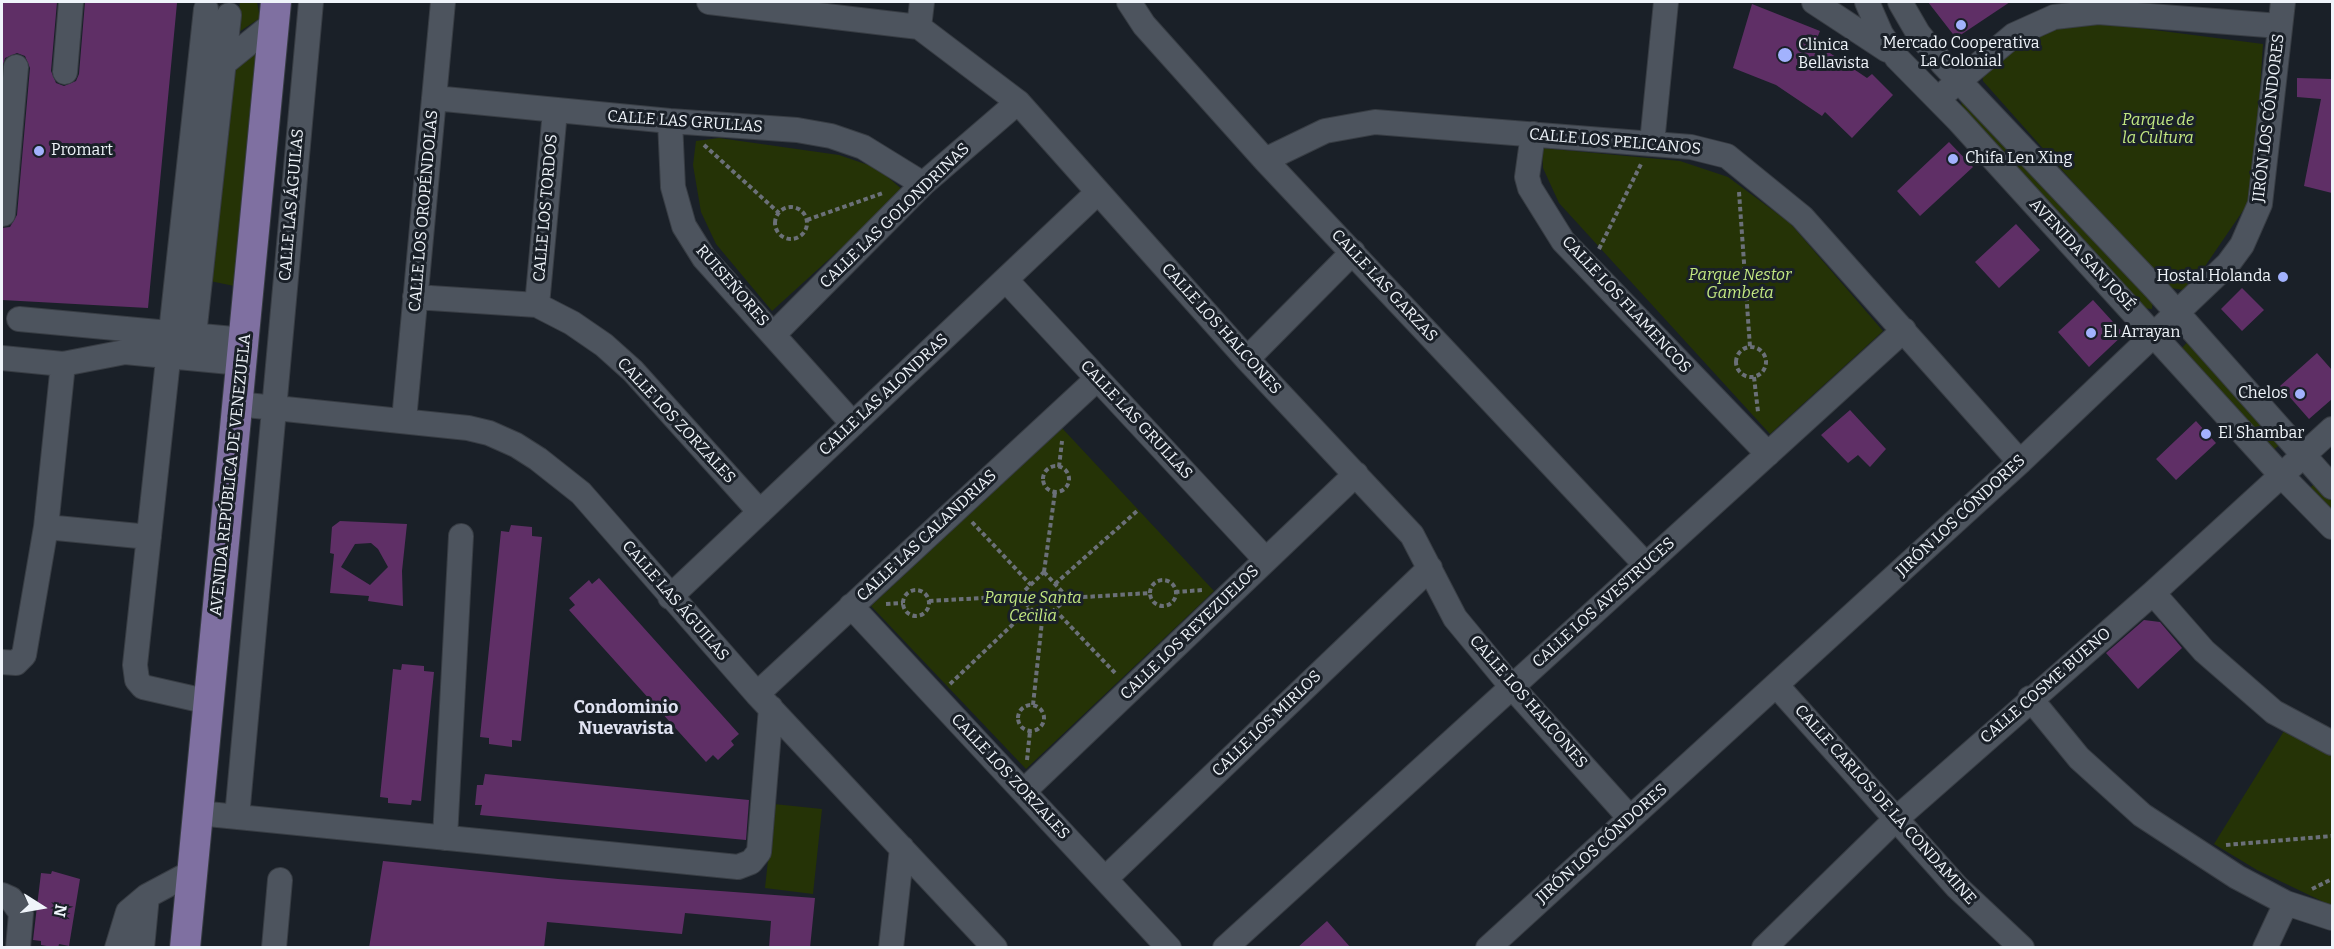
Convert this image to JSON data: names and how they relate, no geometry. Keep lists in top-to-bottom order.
{
  "streets": {
    "main road": ["AVENIDA REPÚBLICA DE VENEZUELA"],
    "street": [
      "JIRÓN LOS CÓNDORES",
      "CALLE LAS GRULLAS",
      "CALLE LOS PELICANOS",
      "CALLE LAS ÁGUILAS",
      "CALLE LOS TORDOS",
      "CALLE LOS OROPÉNDOLAS",
      "CALLE LAS GOLONDRINAS",
      "AVENIDA SAN JOSÉ",
      "RUISEÑORES",
      "CALLE LAS GARZAS",
      "CALLE LOS FLAMENCOS",
      "CALLE LOS HALCONES",
      "CALLE LAS ALONDRAS",
      "CALLE LOS ZORZALES",
      "CALLE LAS CALANDRIAS",
      "CALLE LOS AVESTRUCES",
      "CALLE LOS REYEZUELOS",
      "CALLE COSME BUENO",
      "CALLE LOS MIRLOS",
      "CALLE CARLOS DE LA CONDAMINE"
    ]
  },
  "crossings": [
    ["JIRÓN LOS CÓNDORES", "CALLE LOS PELICANOS"],
    ["JIRÓN LOS CÓNDORES", "AVENIDA SAN JOSÉ"],
    ["JIRÓN LOS CÓNDORES", "CALLE LOS HALCONES"],
    ["JIRÓN LOS CÓNDORES", "CALLE CARLOS DE LA CONDAMINE"],
    ["CALLE LAS GRULLAS", "CALLE LOS TORDOS"],
    ["CALLE LAS GRULLAS", "CALLE LOS OROPÉNDOLAS"],
    ["CALLE LAS GRULLAS", "CALLE LAS GOLONDRINAS"],
    ["CALLE LAS GRULLAS", "RUISEÑORES"],
    ["CALLE LAS GRULLAS", "CALLE LAS ALONDRAS"],
    ["CALLE LAS GRULLAS", "CALLE LAS CALANDRIAS"],
    ["CALLE LAS GRULLAS", "CALLE LOS REYEZUELOS"],
    ["CALLE LOS PELICANOS", "CALLE LAS GARZAS"],
    ["CALLE LOS PELICANOS", "CALLE LOS FLAMENCOS"],
    ["CALLE LOS PELICANOS", "CALLE LOS AVESTRUCES"],
    ["CALLE LAS ÁGUILAS", "CALLE LOS OROPÉNDOLAS"],
    ["CALLE LAS ÁGUILAS", "CALLE LAS ALONDRAS"],
    ["CALLE LAS ÁGUILAS", "AVENIDA REPÚBLICA DE VENEZUELA"],
    ["CALLE LAS ÁGUILAS", "CALLE LAS CALANDRIAS"],
    ["CALLE LOS TORDOS", "CALLE LOS ZORZALES"],
    ["CALLE LOS OROPÉNDOLAS", "CALLE LOS ZORZALES"],
    ["CALLE LAS GOLONDRINAS", "RUISEÑORES"],
    ["CALLE LAS GOLONDRINAS", "CALLE LOS HALCONES"],
    ["AVENIDA SAN JOSÉ", "CALLE COSME BUENO"],
    ["RUISEÑORES", "CALLE LAS ALONDRAS"],
    ["CALLE LAS GARZAS", "CALLE LOS AVESTRUCES"],
    ["CALLE LOS FLAMENCOS", "CALLE LOS AVESTRUCES"],
    ["CALLE LOS HALCONES", "CALLE LAS ALONDRAS"],
    ["CALLE LOS HALCONES", "CALLE LOS AVESTRUCES"],
    ["CALLE LOS HALCONES", "CALLE LOS REYEZUELOS"],
    ["CALLE LOS HALCONES", "CALLE LOS MIRLOS"],
    ["CALLE LAS ALONDRAS", "CALLE LOS ZORZALES"],
    ["CALLE LOS ZORZALES", "CALLE LAS CALANDRIAS"],
    ["CALLE LOS ZORZALES", "CALLE LOS REYEZUELOS"],
    ["CALLE LOS ZORZALES", "CALLE LOS MIRLOS"],
    ["CALLE COSME BUENO", "CALLE CARLOS DE LA CONDAMINE"]
  ],
  "districts": ["Condominio Nuevavista"],
  "parks": ["Parque de la Cultura", "Parque Nestor Gambeta", "Parque Santa Cecilia"],
  "places": [
    "Mercado Cooperativa La Colonial",
    "Clinica Bellavista",
    "Promart",
    "Chifa Len Xing",
    "Hostal Holanda",
    "El Arrayan",
    "Chelos",
    "El Shambar"
  ],
  "north": "right"
}
